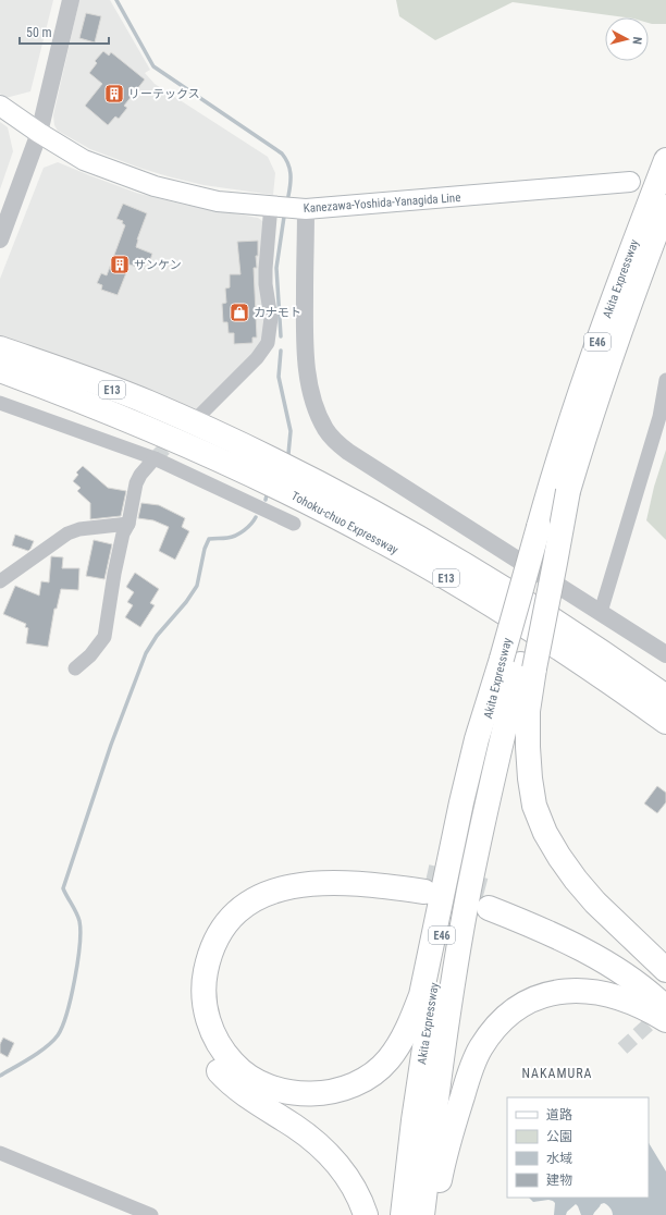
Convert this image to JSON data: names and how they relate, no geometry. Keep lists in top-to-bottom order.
{
  "streets": {
    "highway": [
      "Akita Expressway",
      "E46",
      "E13",
      "Tohoku-chuo Expressway"
    ],
    "main road": ["Kanezawa-Yoshida-Yanagida Line"]
  },
  "districts": ["NAKAMURA"],
  "places": {
    "building": ["リーテックス", "サンケン"],
    "shop": ["カナモト"]
  },
  "legend": [
    "道路",
    "公園",
    "水域",
    "建物"
  ],
  "scale_bar": "50 m",
  "north": "right"
}
